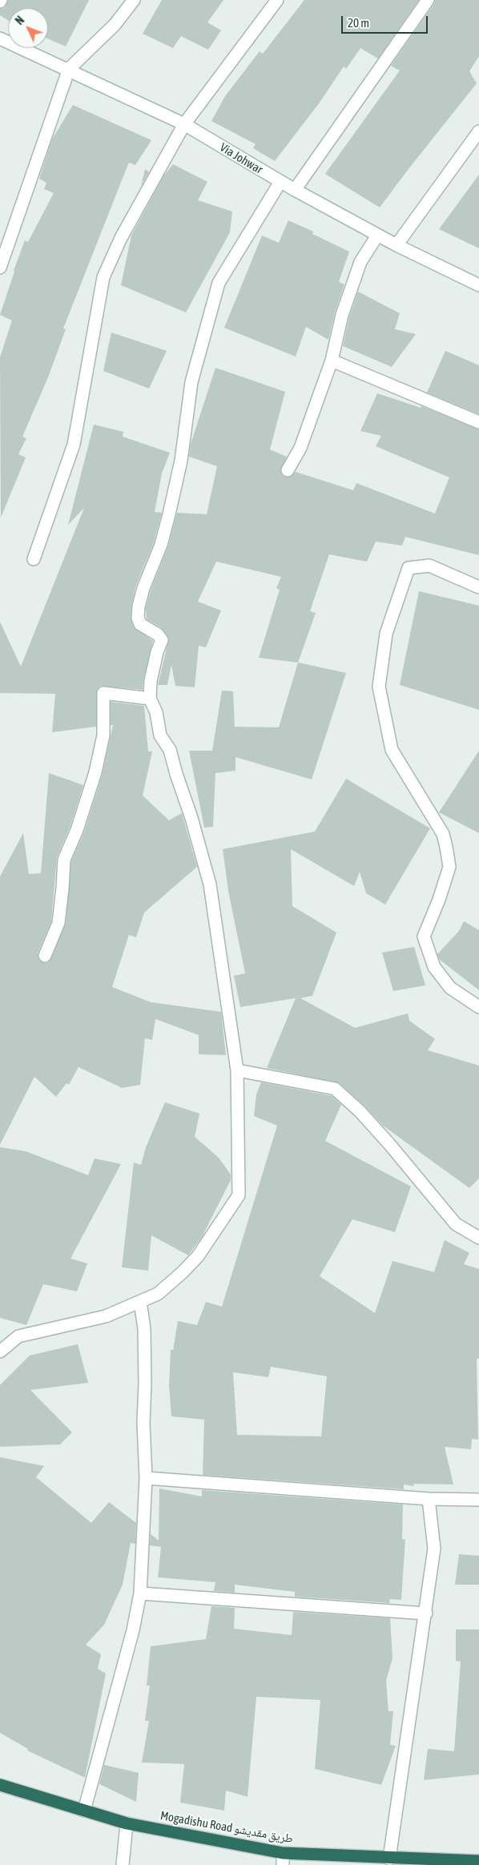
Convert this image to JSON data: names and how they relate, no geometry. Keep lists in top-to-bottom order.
{
  "streets": {
    "highway": ["Mogadishu Road طريق مقديشو"],
    "street": ["Via Johwar"]
  },
  "scale_bar": "20 m",
  "north": "top left"
}
